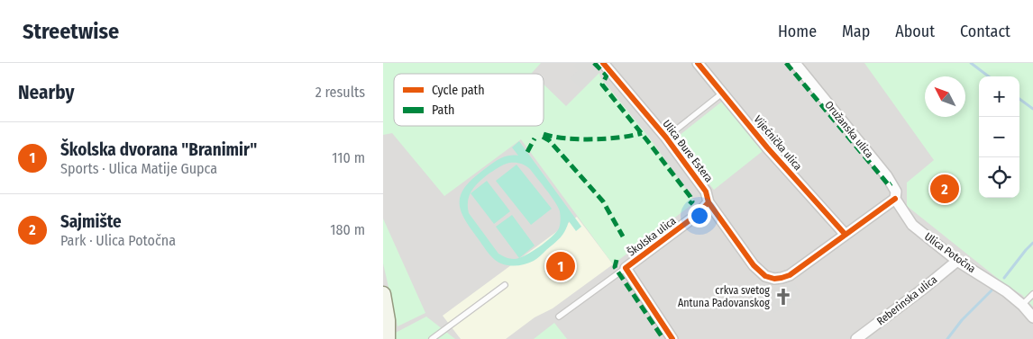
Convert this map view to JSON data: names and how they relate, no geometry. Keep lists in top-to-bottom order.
{
  "streets": {
    "street": [
      "Oružanska ulica",
      "Vijećnička ulica",
      "Ulica Đure Estera",
      "Školska ulica",
      "Ulica Potočna",
      "Reberinska ulica"
    ]
  },
  "crossings": [
    ["Oružanska ulica", "Ulica Potočna"],
    ["Vijećnička ulica", "Ulica Đure Estera"],
    ["Ulica Đure Estera", "Školska ulica"],
    ["Ulica Potočna", "Reberinska ulica"]
  ],
  "places": {
    "church": ["crkva svetog Antuna Padovanskog"]
  },
  "legend": ["Cycle path", "Path"],
  "north": "top left",
  "page": {
    "header": "Streetwise",
    "nav": [
      "Home",
      "Map",
      "About",
      "Contact"
    ],
    "heading": ["Nearby", "2 results"],
    "map_buttons": ["+", "−"],
    "list": [
      {
        "mark": "1",
        "name": "Školska dvorana \"Branimir\"",
        "note": "Sports · Ulica Matije Gupca",
        "value": "110 m"
      },
      {
        "mark": "2",
        "name": "Sajmište",
        "note": "Park · Ulica Potočna",
        "value": "180 m"
      }
    ],
    "pins": ["2", "1"]
  }
}
